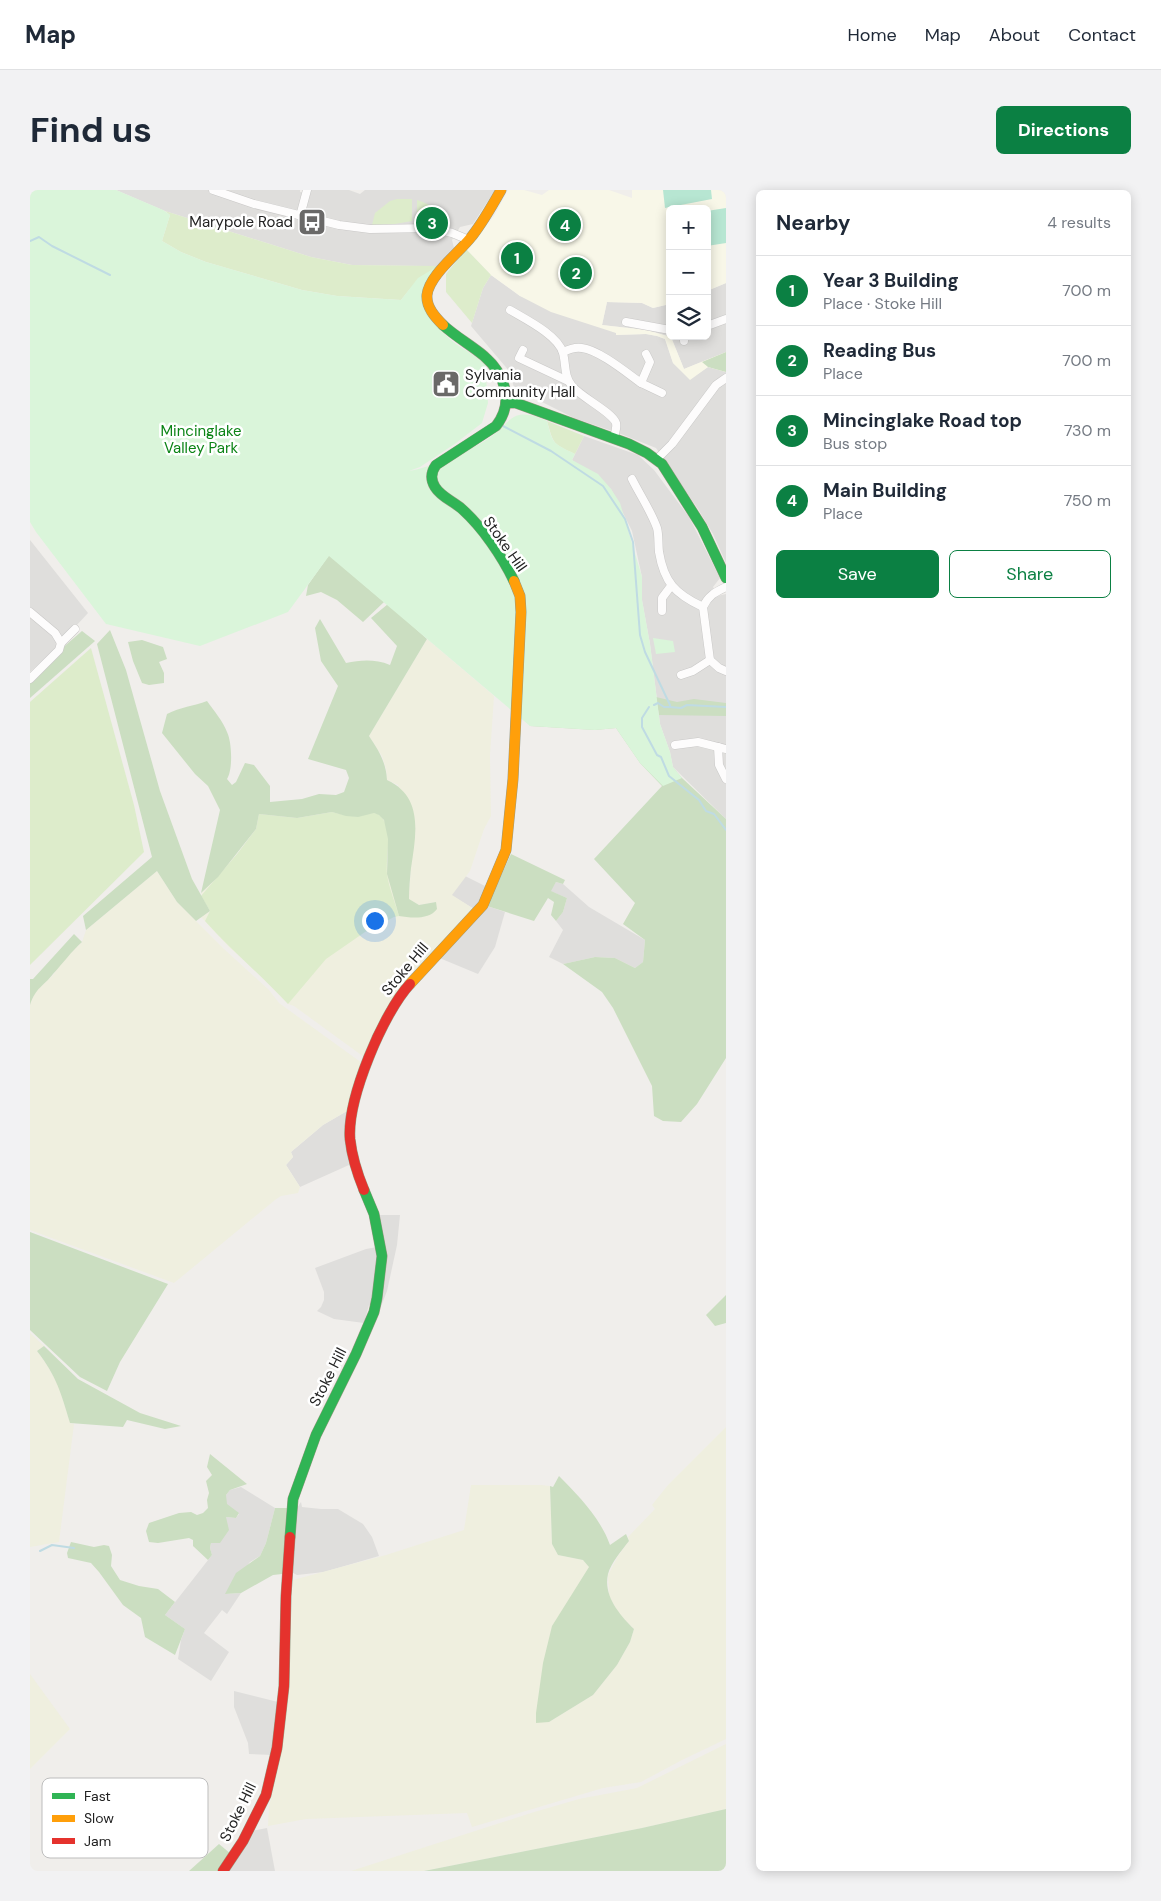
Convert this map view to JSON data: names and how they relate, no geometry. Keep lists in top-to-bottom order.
{
  "streets": {
    "street": ["Stoke Hill"]
  },
  "parks": ["Mincinglake Valley Park"],
  "places": {
    "bus stop": ["Marypole Road"],
    "public building": ["Sylvania Community Hall"]
  },
  "legend": ["Fast", "Slow", "Jam"],
  "page": {
    "header": "Map",
    "nav": [
      "Home",
      "Map",
      "About",
      "Contact"
    ],
    "buttons": [
      "Directions",
      ["Save", "Share"]
    ],
    "title": "Find us",
    "heading": ["Nearby", "4 results"],
    "map_buttons": ["+", "−"],
    "pins": [
      "3",
      "4",
      "1",
      "2"
    ],
    "list": [
      {
        "mark": "1",
        "name": "Year 3 Building",
        "note": "Place · Stoke Hill",
        "value": "700 m"
      },
      {
        "mark": "2",
        "name": "Reading Bus",
        "note": "Place",
        "value": "700 m"
      },
      {
        "mark": "3",
        "name": "Mincinglake Road top",
        "note": "Bus stop",
        "value": "730 m"
      },
      {
        "mark": "4",
        "name": "Main Building",
        "note": "Place",
        "value": "750 m"
      }
    ]
  }
}
